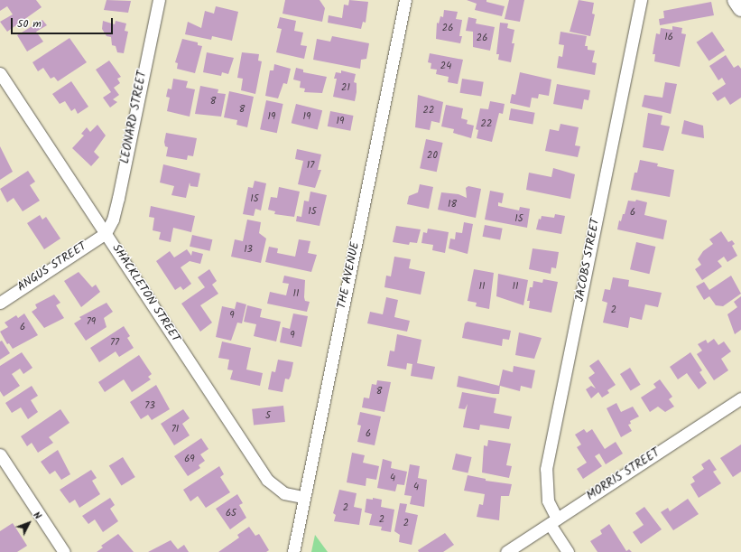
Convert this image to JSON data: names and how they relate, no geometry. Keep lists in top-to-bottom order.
{
  "streets": {
    "street": [
      "LEONARD STREET",
      "JACOBS STREET",
      "ANGUS STREET",
      "THE AVENUE",
      "SHACKLETON STREET",
      "MORRIS STREET"
    ]
  },
  "crossings": [
    ["LEONARD STREET", "ANGUS STREET"],
    ["LEONARD STREET", "SHACKLETON STREET"],
    ["JACOBS STREET", "MORRIS STREET"],
    ["ANGUS STREET", "SHACKLETON STREET"],
    ["THE AVENUE", "SHACKLETON STREET"]
  ],
  "house_numbers": [
    "26",
    "16",
    "26",
    "24",
    "21",
    "8",
    "8",
    "22",
    "19",
    "19",
    "19",
    "22",
    "20",
    "17",
    "15",
    "18",
    "15",
    "6",
    "15",
    "13",
    "11",
    "11",
    "11",
    "2",
    "9",
    "79",
    "6",
    "9",
    "77",
    "8",
    "73",
    "5",
    "71",
    "6",
    "69",
    "4",
    "4",
    "2",
    "65",
    "2",
    "2"
  ],
  "scale_bar": "50 m",
  "north": "top right"
}
